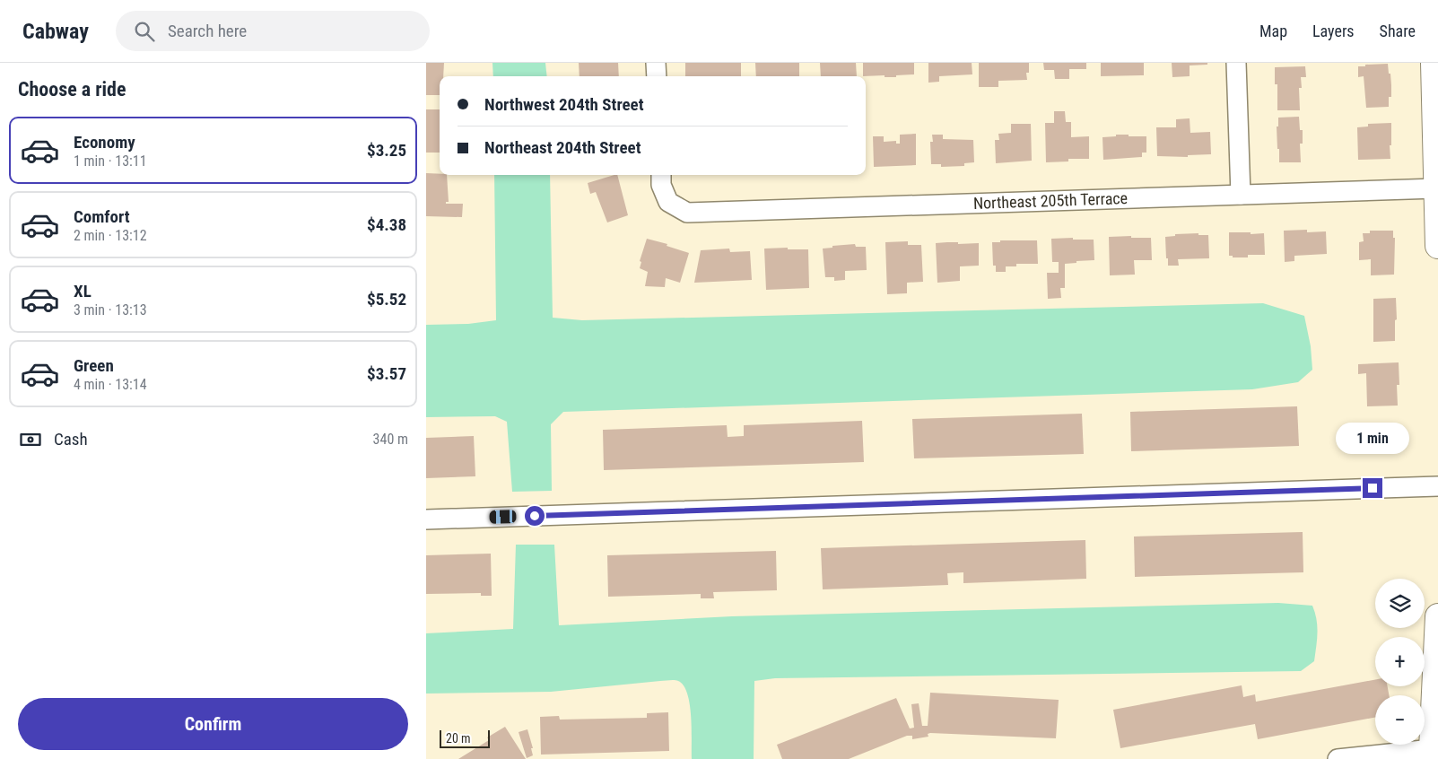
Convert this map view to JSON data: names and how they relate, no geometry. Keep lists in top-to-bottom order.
{
  "streets": {
    "street": ["Northeast 205th Terrace"]
  },
  "scale_bar": "20 m",
  "page": {
    "header": "Cabway",
    "search": "Search here",
    "nav": ["Map", "Layers", "Share"],
    "heading": "Choose a ride",
    "banner": ["Northwest 204th Street", "Northeast 204th Street"],
    "list": [
      {
        "name": "Economy",
        "note": "1 min · 13:11",
        "value": "$3.25"
      },
      {
        "name": "Comfort",
        "note": "2 min · 13:12",
        "value": "$4.38"
      },
      {
        "name": "XL",
        "note": "3 min · 13:13",
        "value": "$5.52"
      },
      {
        "name": "Green",
        "note": "4 min · 13:14",
        "value": "$3.57"
      }
    ],
    "pay": ["Cash", "340 m"],
    "bubble": "1 min",
    "map_buttons": ["+", "−"],
    "buttons": "Confirm",
    "scale": "20 m"
  }
}
